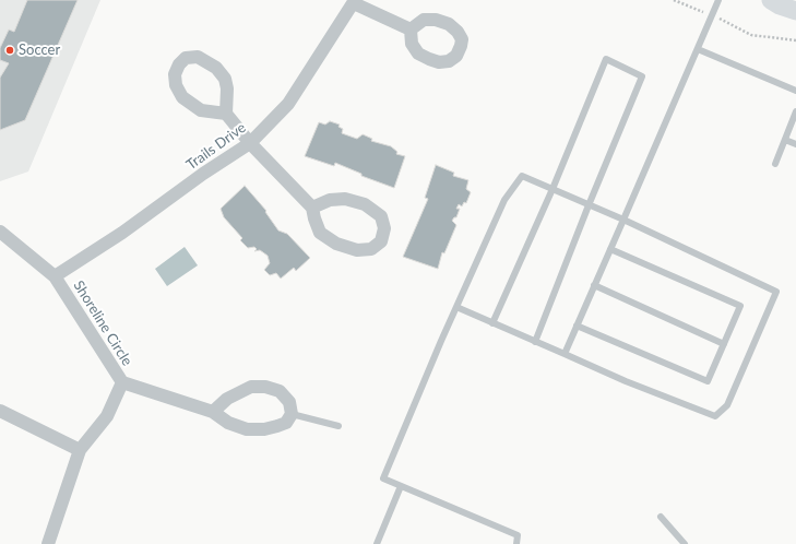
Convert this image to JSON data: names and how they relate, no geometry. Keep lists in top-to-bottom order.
{
  "streets": {
    "street": ["Trails Drive", "Shoreline Circle"]
  },
  "crossings": [
    ["Trails Drive", "Shoreline Circle"]
  ],
  "places": ["Soccer"]
}
